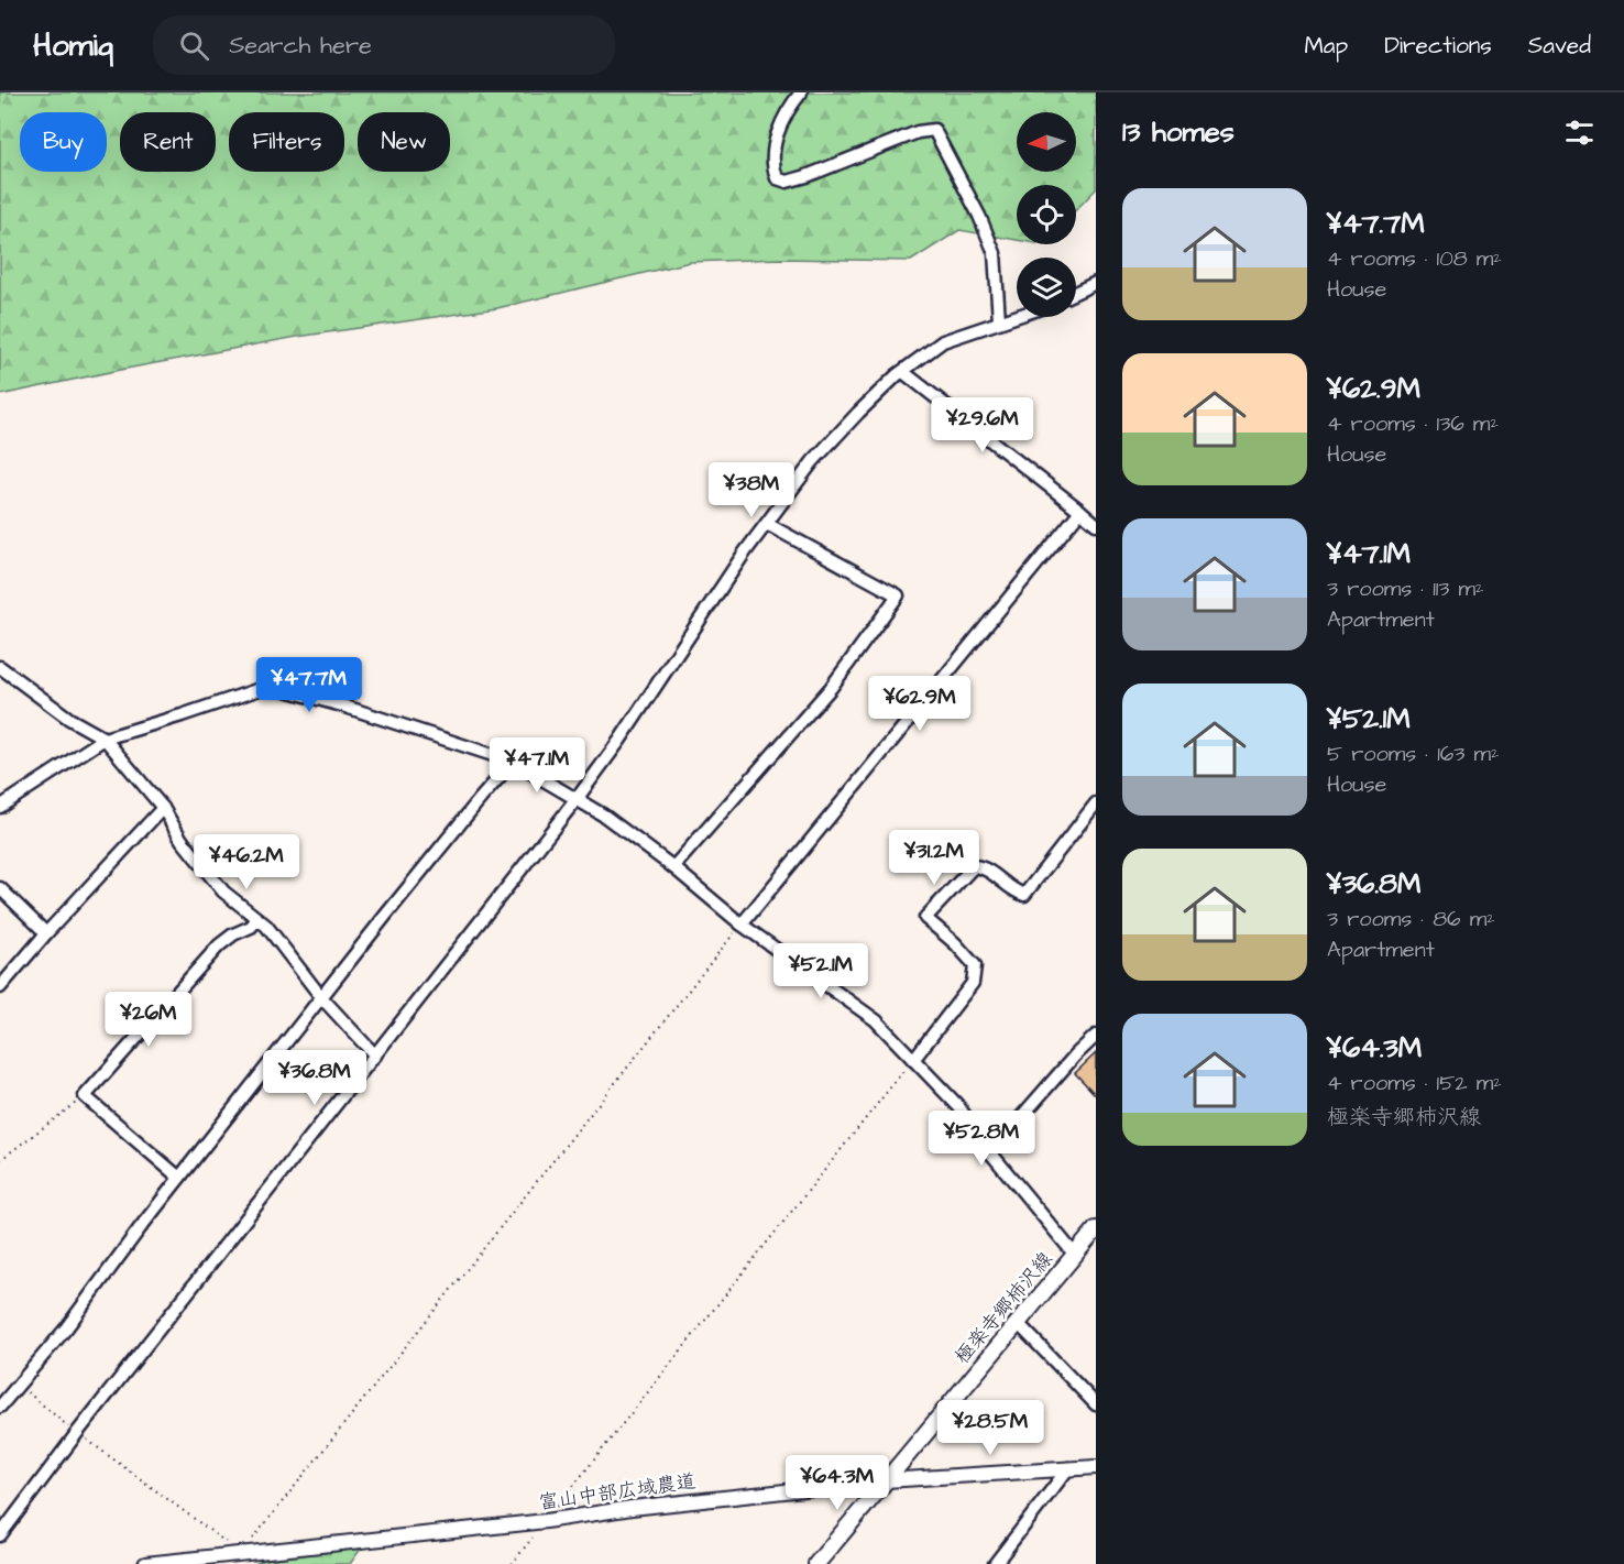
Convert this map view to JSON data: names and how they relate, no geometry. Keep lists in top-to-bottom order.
{
  "streets": {
    "main road": ["極楽寺郷柿沢線"],
    "street": ["富山中部広域農道"]
  },
  "crossings": [
    ["極楽寺郷柿沢線", "富山中部広域農道"]
  ],
  "north": "left",
  "page": {
    "header": "Homiq",
    "search": "Search here",
    "nav": ["Map", "Directions", "Saved"],
    "heading": "13 homes",
    "chip": [
      "Buy",
      "Rent",
      "Filters",
      "New"
    ],
    "list": [
      {
        "name": "¥47.7M",
        "note": "4 rooms · 108 m² · House"
      },
      {
        "name": "¥62.9M",
        "note": "4 rooms · 136 m² · House"
      },
      {
        "name": "¥47.1M",
        "note": "3 rooms · 113 m² · Apartment"
      },
      {
        "name": "¥52.1M",
        "note": "5 rooms · 163 m² · House"
      },
      {
        "name": "¥36.8M",
        "note": "3 rooms · 86 m² · Apartment"
      },
      {
        "name": "¥64.3M",
        "note": "4 rooms · 152 m² · 極楽寺郷柿沢線"
      }
    ],
    "price": [
      "¥29.6M",
      "¥38M",
      "¥47.7M",
      "¥62.9M",
      "¥47.1M",
      "¥31.2M",
      "¥46.2M",
      "¥52.1M",
      "¥26M",
      "¥36.8M",
      "¥52.8M",
      "¥28.5M",
      "¥64.3M"
    ]
  }
}
